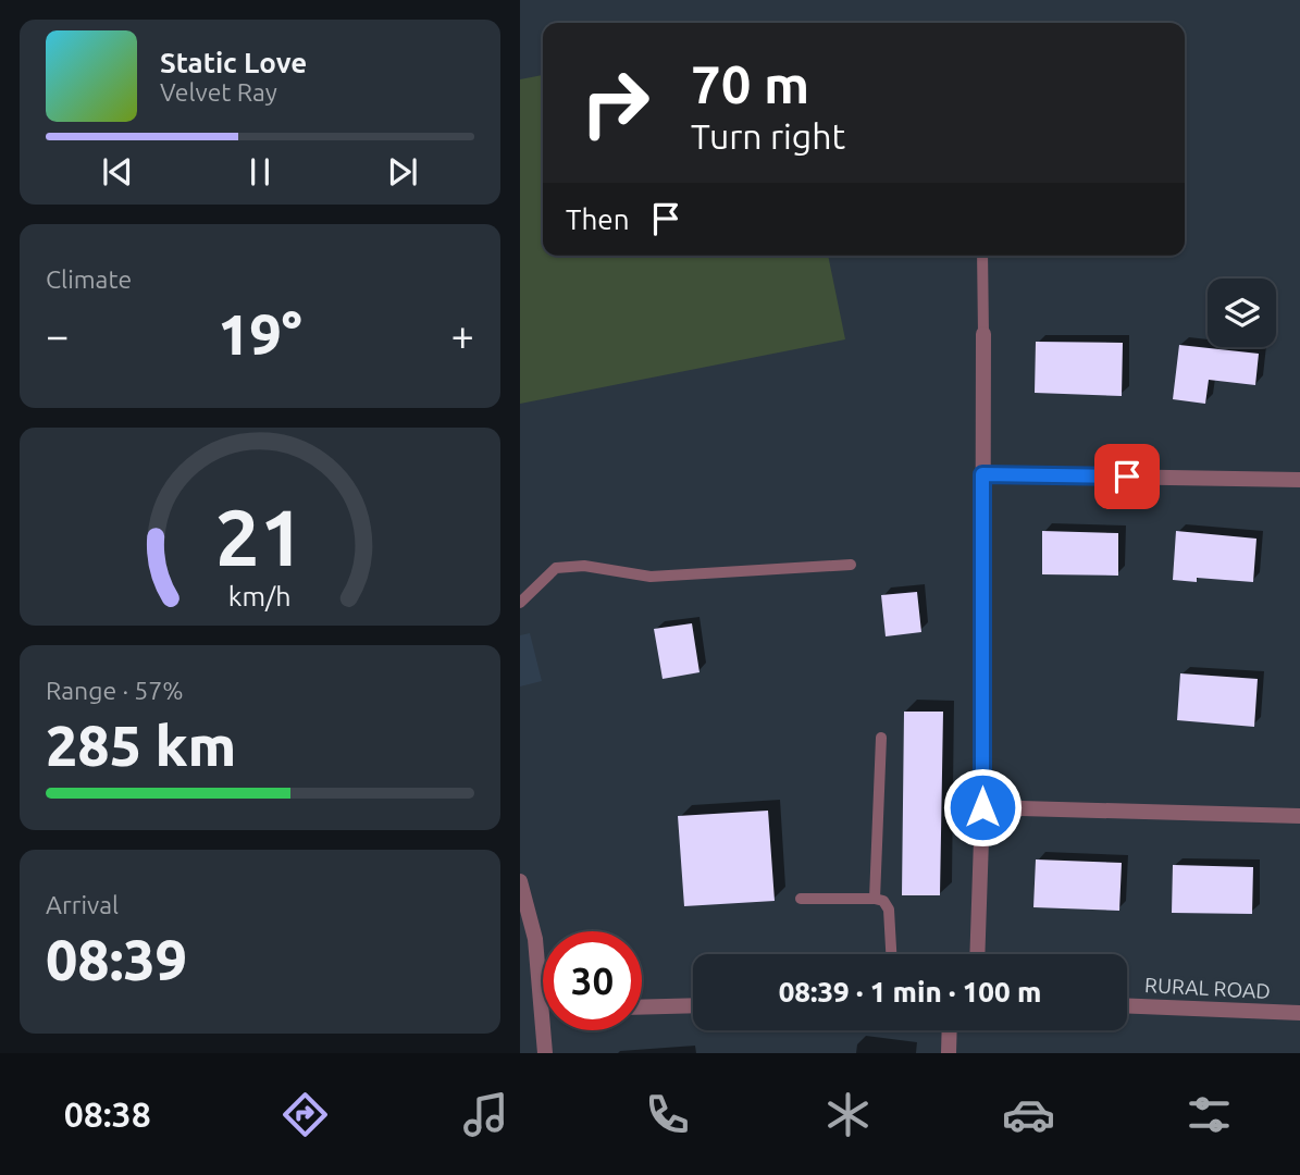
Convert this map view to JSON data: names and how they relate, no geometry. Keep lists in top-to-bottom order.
{
  "streets": {
    "street": ["RURAL ROAD"]
  },
  "page": {
    "turn": ["70 m", "Turn right"],
    "song": ["Static Love", "Velvet Ray"],
    "then": "Then",
    "tile": [
      "Climate",
      ["Range · 57%", "285 km"],
      ["Arrival", "08:39"]
    ],
    "heat": ["−", "19°", "+"],
    "limit": "30",
    "trip": "08:39 · 1 min · 100 m",
    "tabs": "08:38",
    "gauge": ["21", "km/h"]
  }
}
